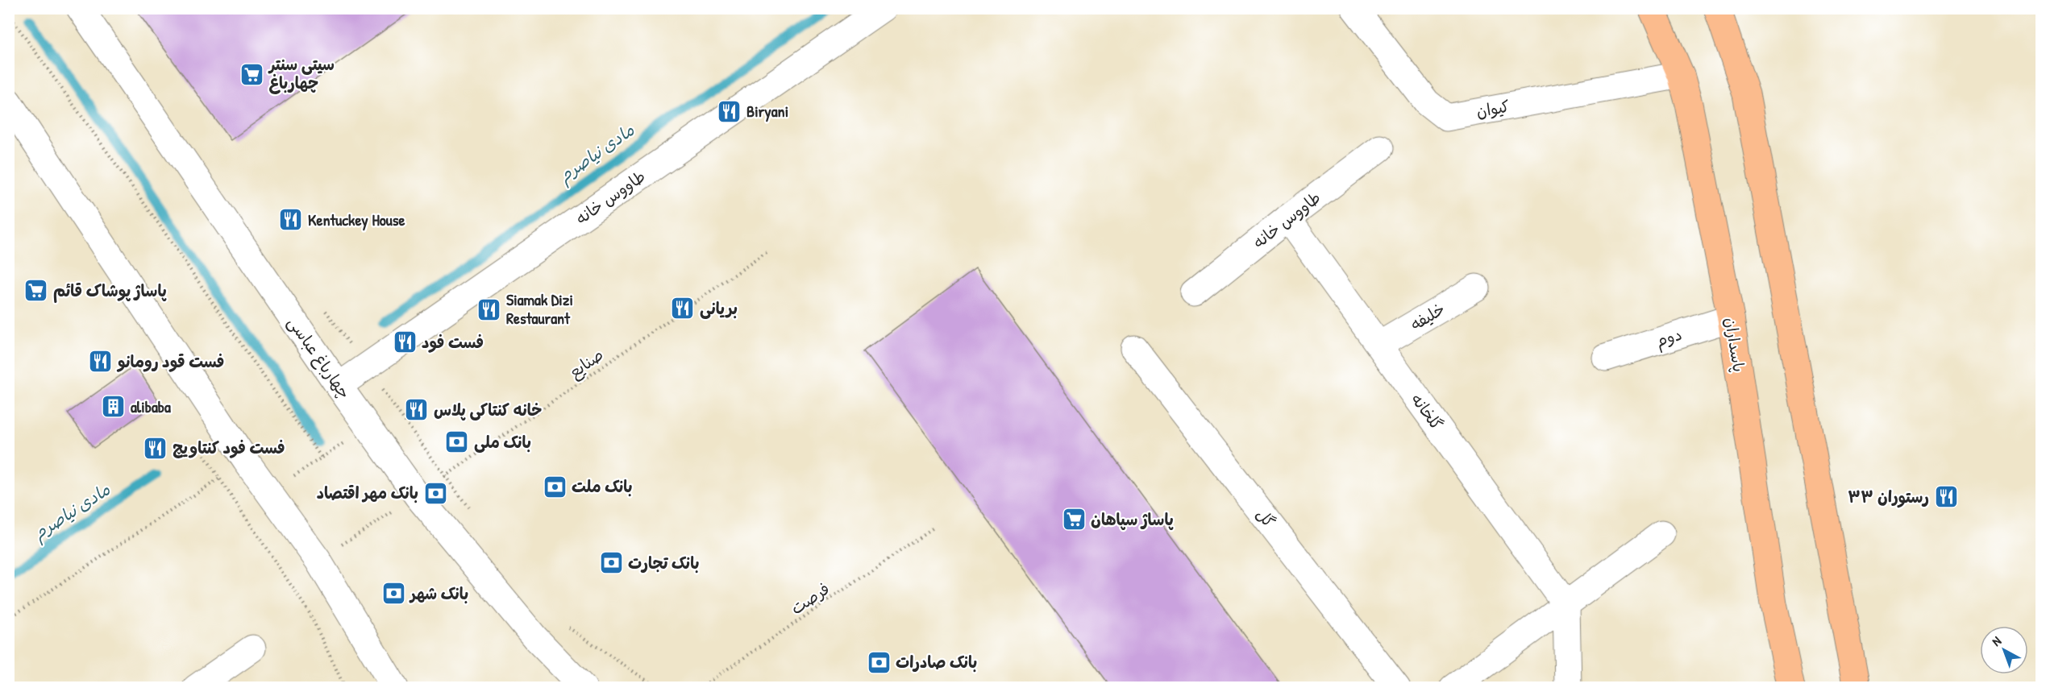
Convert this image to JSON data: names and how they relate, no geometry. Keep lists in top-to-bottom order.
{
  "streets": {
    "main road": ["پاسداران"],
    "street": [
      "کیوان",
      "طاووس خانه",
      "خلیفه",
      "دوم",
      "چهارباغ عباسی",
      "گلخانه",
      "گل"
    ],
    "path": ["صنایع", "فرصت"]
  },
  "crossings": [
    ["کیوان", "پاسداران"],
    ["طاووس خانه", "چهارباغ عباسی"],
    ["طاووس خانه", "گلخانه"],
    ["خلیفه", "گلخانه"],
    ["دوم", "پاسداران"],
    ["چهارباغ عباسی", "صنایع"]
  ],
  "water": ["مادی نیاصرم"],
  "places": {
    "supermarket": ["سیتی سنتر چهارباغ", "پاساژ پوشاک قائم", "پاساژ سپاهان"],
    "restaurant": [
      "Biryani",
      "Kentuckey House",
      "بریانی",
      "Siamak Dizi Restaurant",
      "فست فود",
      "فست قود رومانو",
      "خانه کنتاکی پلاس",
      "فست فود کنتاویچ",
      "رستوران ۳۳"
    ],
    "building": ["alibaba"],
    "bank": [
      "بانک ملی",
      "بانک ملت",
      "بانک مهر اقتصاد",
      "بانک تجارت",
      "بانک شهر",
      "بانک صادرات"
    ]
  },
  "north": "top left"
}
